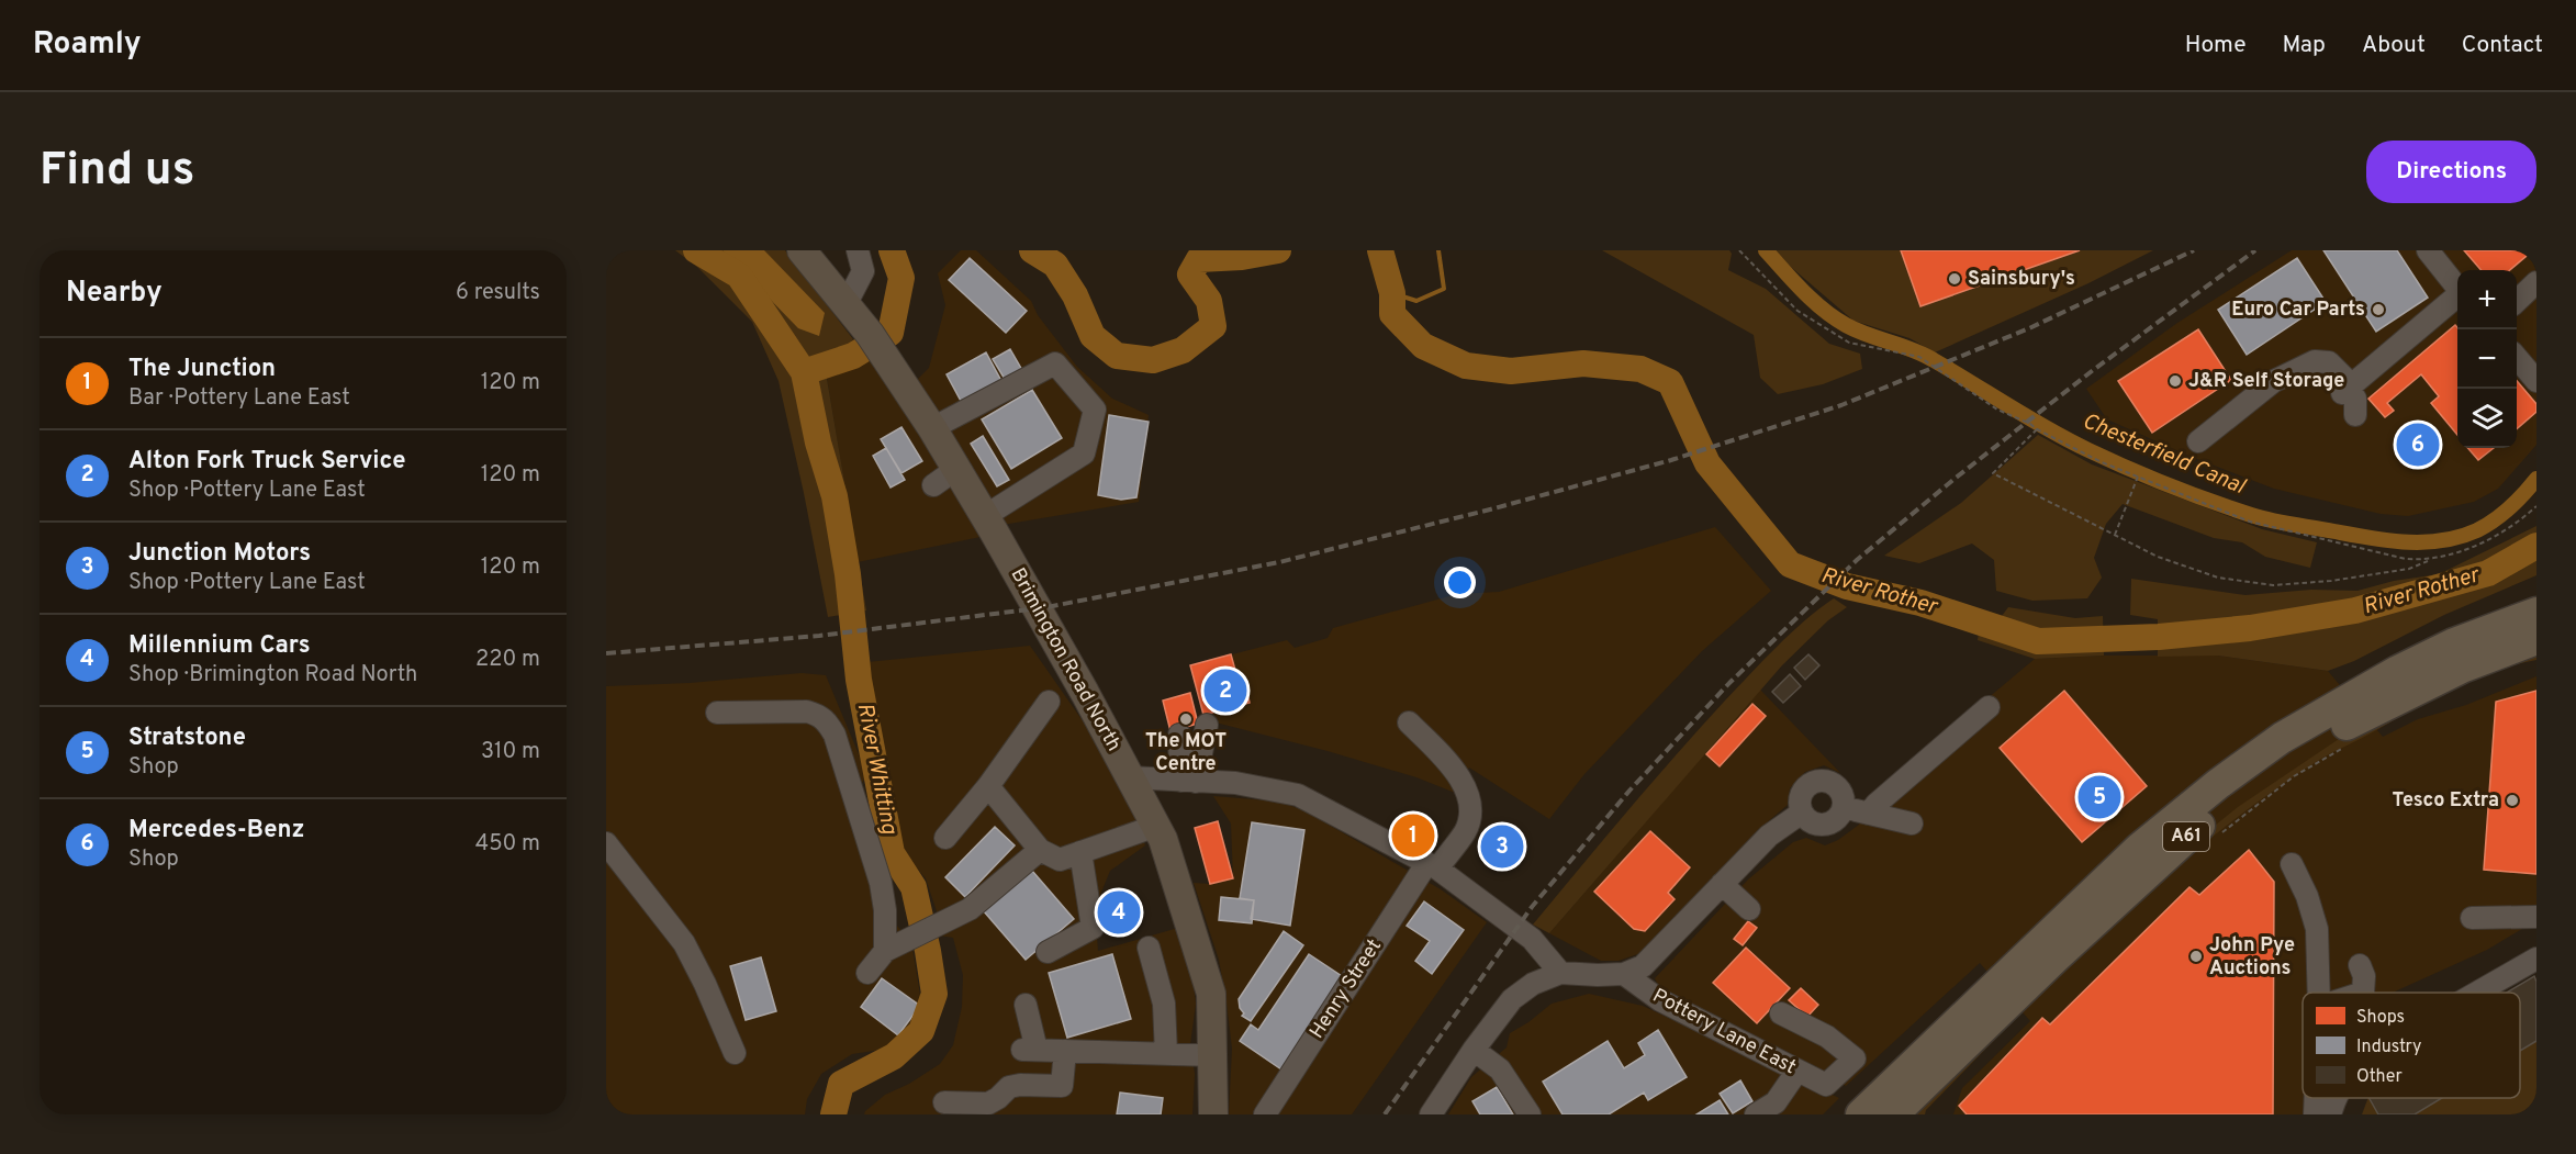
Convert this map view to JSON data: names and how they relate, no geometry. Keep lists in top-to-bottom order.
{
  "streets": {
    "highway": ["A61"],
    "main road": ["Brimington Road North"],
    "street": ["Henry Street", "Pottery Lane East"]
  },
  "water": ["Chesterfield Canal", "River Rother", "River Whitting"],
  "places": [
    "Sainsbury's",
    "Euro Car Parts",
    "J&R Self Storage",
    "The MOT Centre",
    "Tesco Extra",
    "John Pye Auctions"
  ],
  "legend": ["Shops", "Industry", "Other"],
  "page": {
    "header": "Roamly",
    "nav": [
      "Home",
      "Map",
      "About",
      "Contact"
    ],
    "buttons": "Directions",
    "title": "Find us",
    "heading": ["Nearby", "6 results"],
    "map_buttons": ["+", "−"],
    "list": [
      {
        "mark": "1",
        "name": "The Junction",
        "note": "Bar · Pottery Lane East",
        "value": "120 m"
      },
      {
        "mark": "2",
        "name": "Alton Fork Truck Service",
        "note": "Shop · Pottery Lane East",
        "value": "120 m"
      },
      {
        "mark": "3",
        "name": "Junction Motors",
        "note": "Shop · Pottery Lane East",
        "value": "120 m"
      },
      {
        "mark": "4",
        "name": "Millennium Cars",
        "note": "Shop · Brimington Road North",
        "value": "220 m"
      },
      {
        "mark": "5",
        "name": "Stratstone",
        "note": "Shop",
        "value": "310 m"
      },
      {
        "mark": "6",
        "name": "Mercedes-Benz",
        "note": "Shop",
        "value": "450 m"
      }
    ],
    "pins": [
      "6",
      "2",
      "5",
      "1",
      "3",
      "4"
    ]
  }
}
